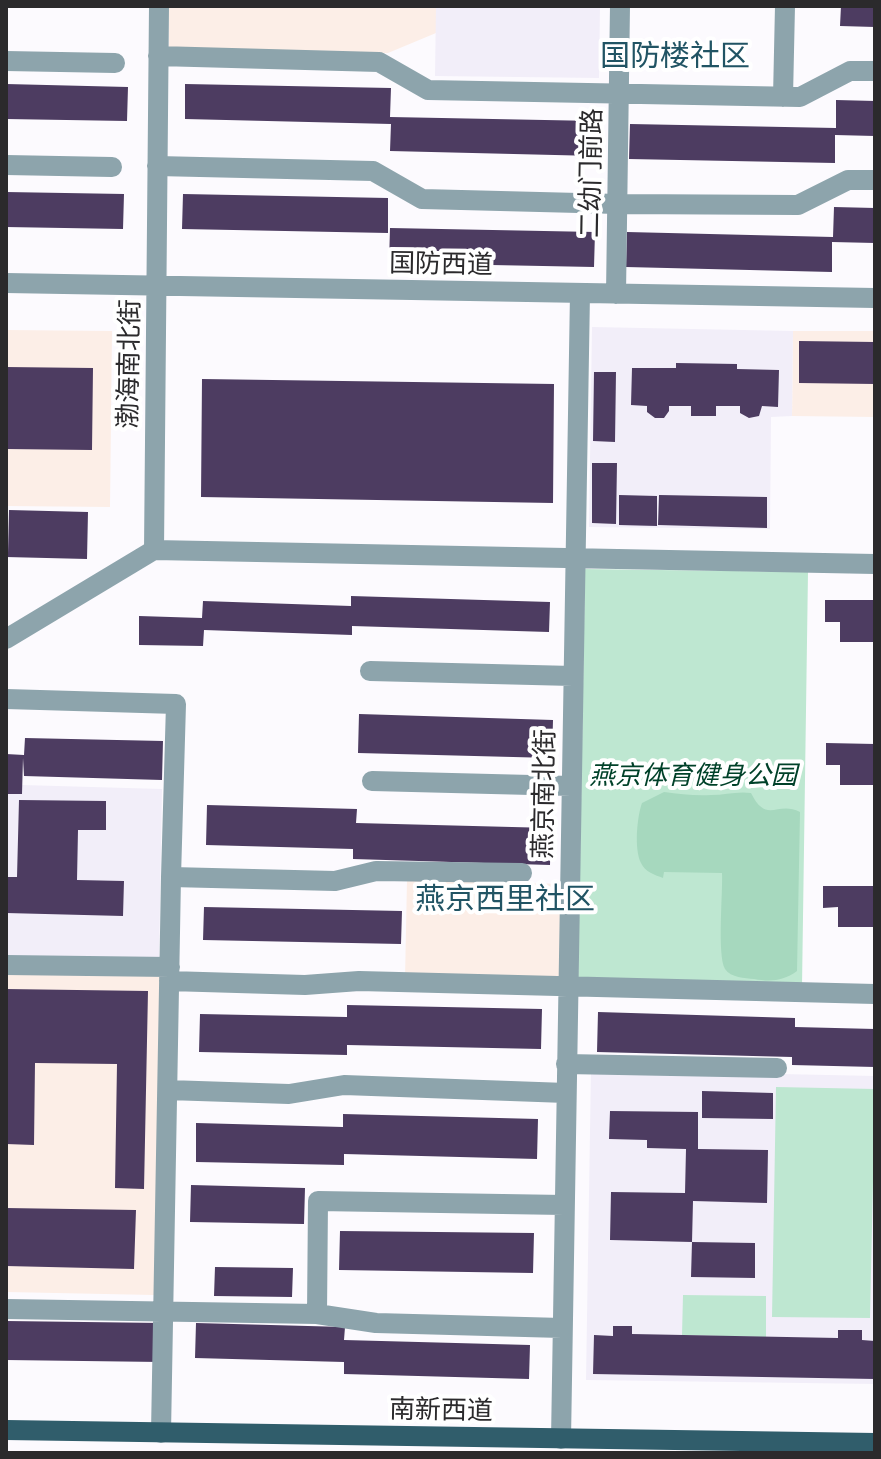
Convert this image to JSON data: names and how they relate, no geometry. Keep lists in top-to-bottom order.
{
  "streets": {
    "main road": ["南新西道"],
    "street": [
      "二幼门前路",
      "国防西道",
      "渤海南北街",
      "燕京南北街"
    ]
  },
  "crossings": [
    ["二幼门前路", "国防西道"],
    ["国防西道", "渤海南北街"],
    ["国防西道", "燕京南北街"],
    ["燕京南北街", "南新西道"]
  ],
  "districts": ["国防楼社区", "燕京西里社区"],
  "parks": ["燕京体育健身公园"]
}
